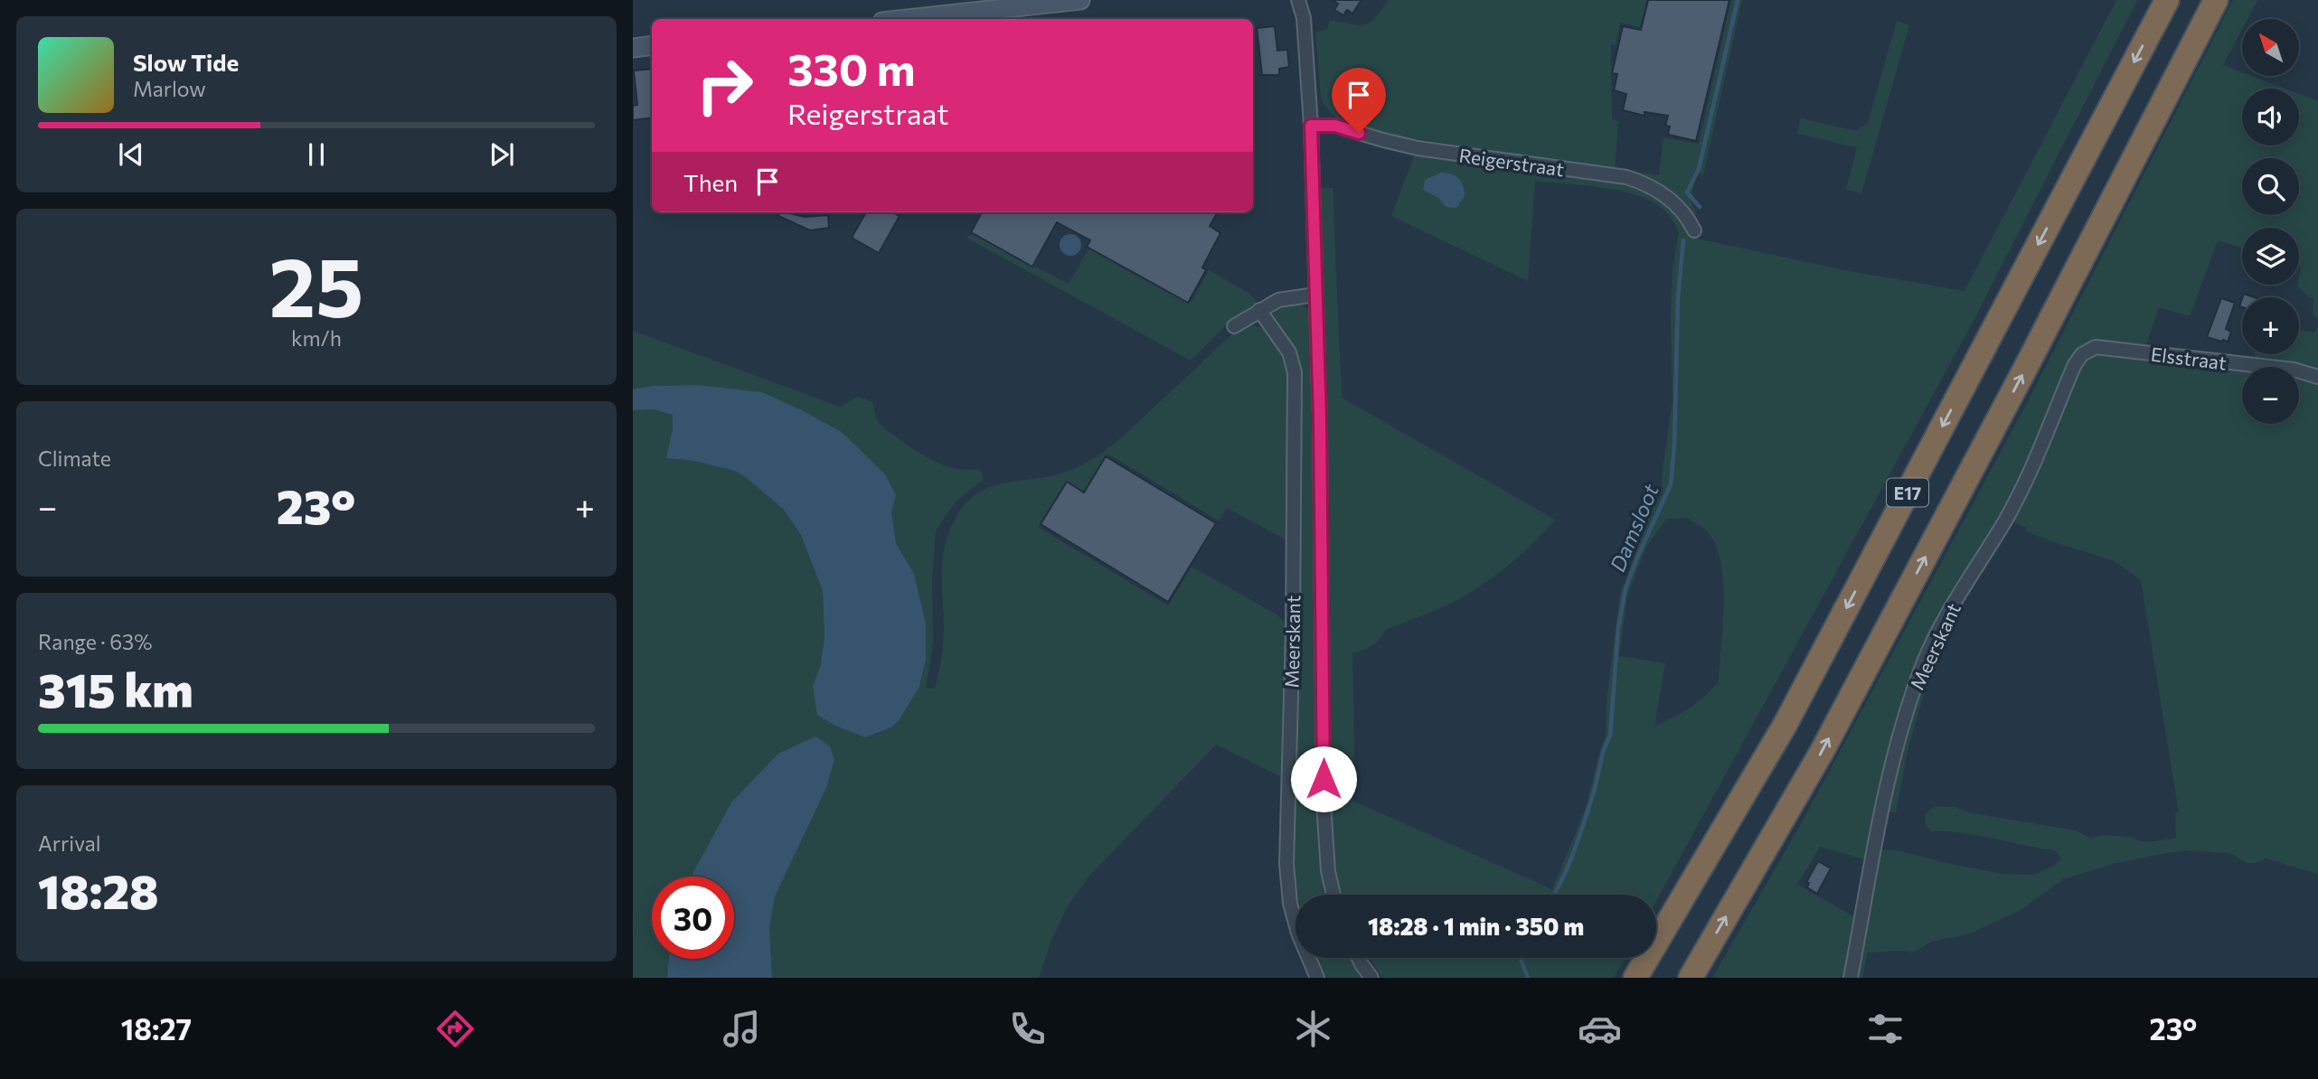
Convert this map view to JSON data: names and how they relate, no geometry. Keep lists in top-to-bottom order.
{
  "streets": {
    "highway": ["E17"],
    "street": ["Reigerstraat", "Elsstraat", "Meerskant"]
  },
  "crossings": [
    ["Elsstraat", "Meerskant"]
  ],
  "water": ["Damsloot"],
  "north": "top left",
  "page": {
    "map_buttons": ["+", "−"],
    "turn": ["330 m", "Reigerstraat"],
    "song": ["Slow Tide", "Marlow"],
    "then": "Then",
    "tile": [
      ["25", "km/h"],
      "Climate",
      ["Range · 63%", "315 km"],
      ["Arrival", "18:28"]
    ],
    "heat": ["−", "23°", "+"],
    "limit": "30",
    "trip": "18:28 · 1 min · 350 m",
    "tabs": ["18:27", "23°"]
  }
}
